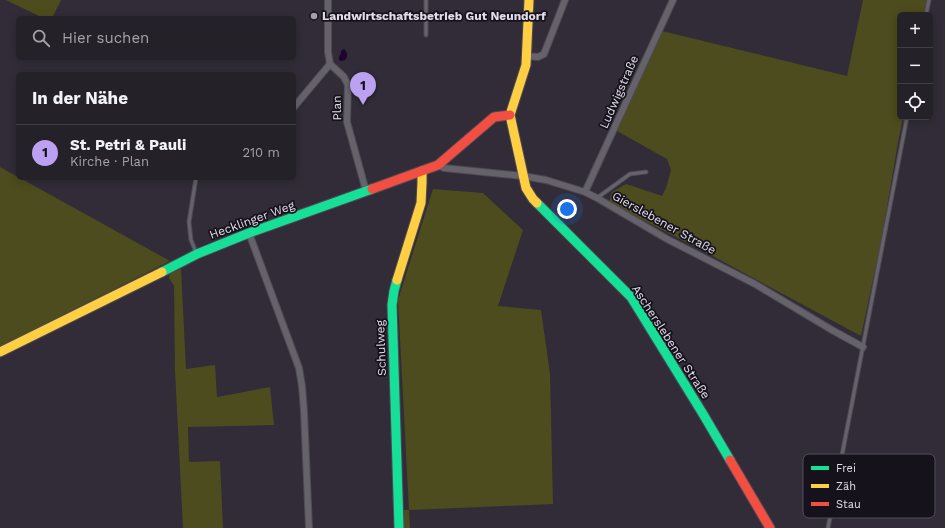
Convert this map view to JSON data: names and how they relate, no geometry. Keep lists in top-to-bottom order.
{
  "streets": {
    "street": [
      "Ludwigstraße",
      "Plan",
      "Hecklinger Weg",
      "Gierslebener Straße",
      "Ascherslebener Straße",
      "Schulweg"
    ]
  },
  "crossings": [
    ["Ludwigstraße", "Gierslebener Straße"],
    ["Plan", "Hecklinger Weg"],
    ["Hecklinger Weg", "Gierslebener Straße"],
    ["Hecklinger Weg", "Ascherslebener Straße"],
    ["Hecklinger Weg", "Schulweg"],
    ["Gierslebener Straße", "Ascherslebener Straße"]
  ],
  "places": ["Landwirtschaftsbetrieb Gut Neundorf"],
  "legend": ["Frei", "Zäh", "Stau"],
  "page": {
    "map_buttons": ["+", "−"],
    "search": "Hier suchen",
    "pins": "1",
    "heading": "In der Nähe",
    "list": [
      {
        "mark": "1",
        "name": "St. Petri & Pauli",
        "note": "Kirche · Plan",
        "value": "210 m"
      }
    ]
  }
}
